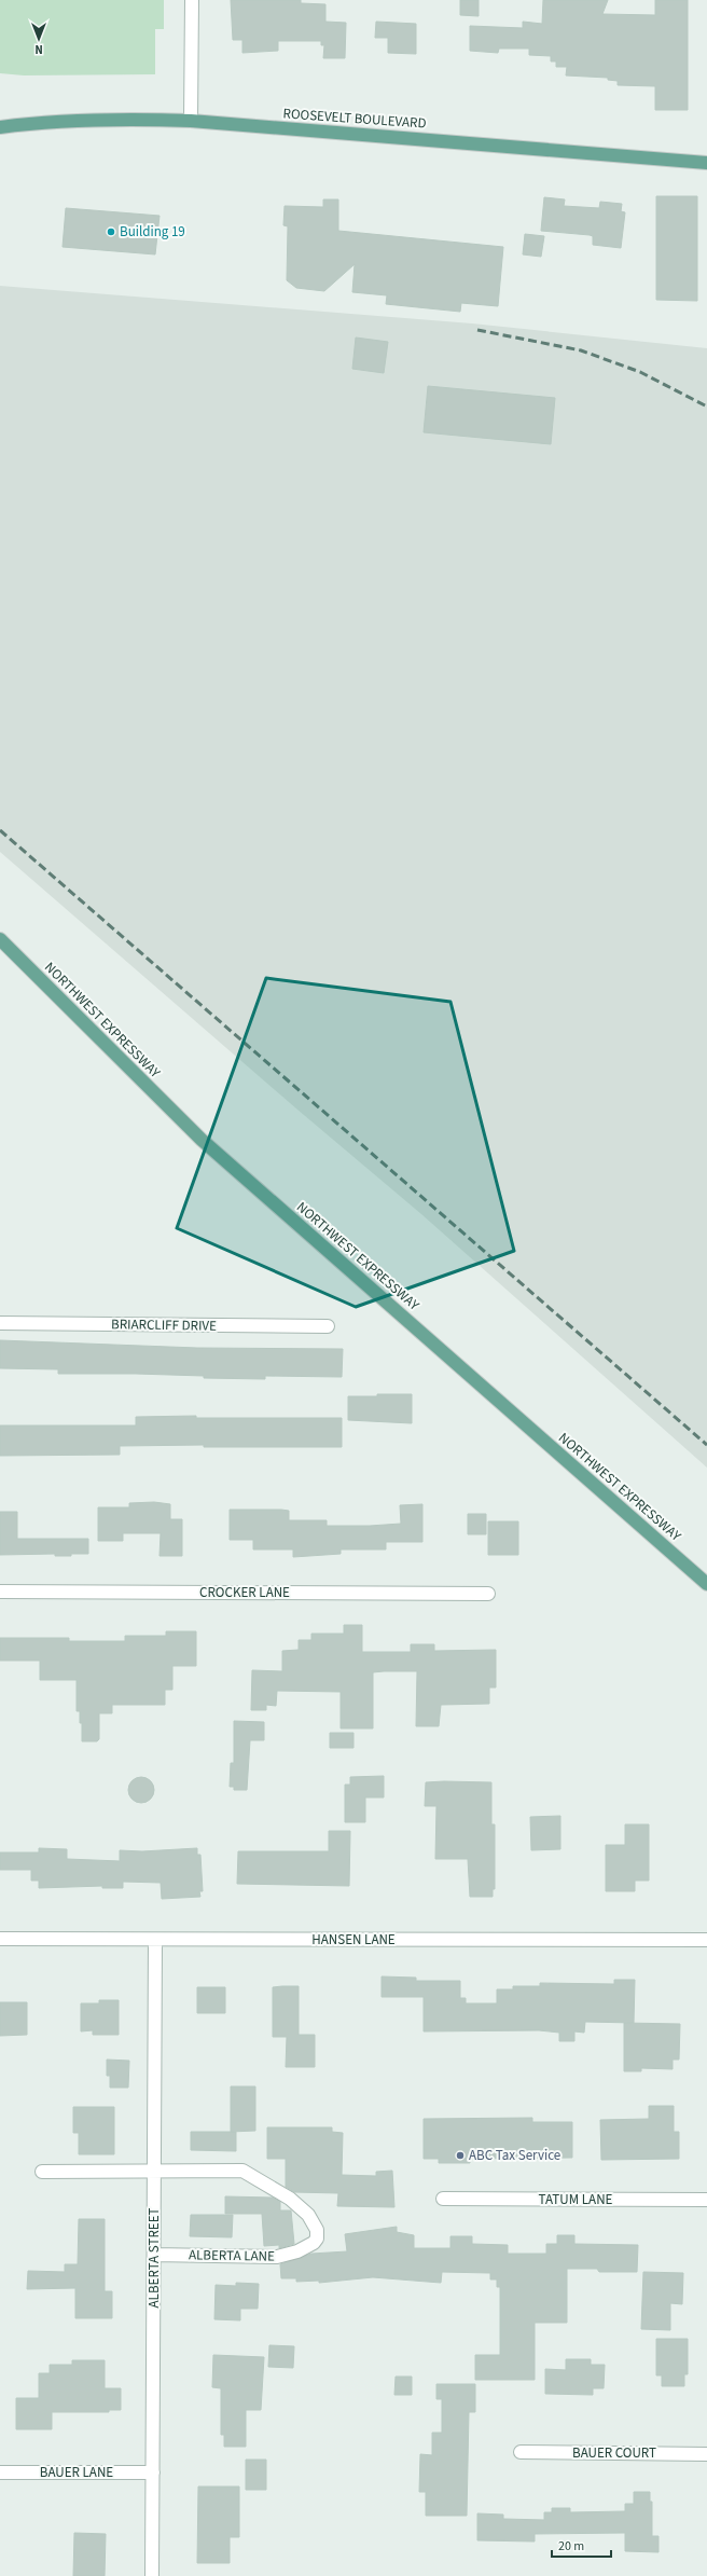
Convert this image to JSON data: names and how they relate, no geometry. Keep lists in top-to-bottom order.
{
  "streets": {
    "main road": ["ROOSEVELT BOULEVARD", "NORTHWEST EXPRESSWAY"],
    "street": [
      "BRIARCLIFF DRIVE",
      "CROCKER LANE",
      "HANSEN LANE",
      "TATUM LANE",
      "ALBERTA LANE",
      "ALBERTA STREET",
      "BAUER COURT",
      "BAUER LANE"
    ]
  },
  "crossings": [
    ["HANSEN LANE", "ALBERTA STREET"],
    ["ALBERTA LANE", "ALBERTA STREET"],
    ["ALBERTA STREET", "BAUER LANE"]
  ],
  "places": ["Building 19", "ABC Tax Service"],
  "scale_bar": "20 m",
  "north": "bottom"
}
